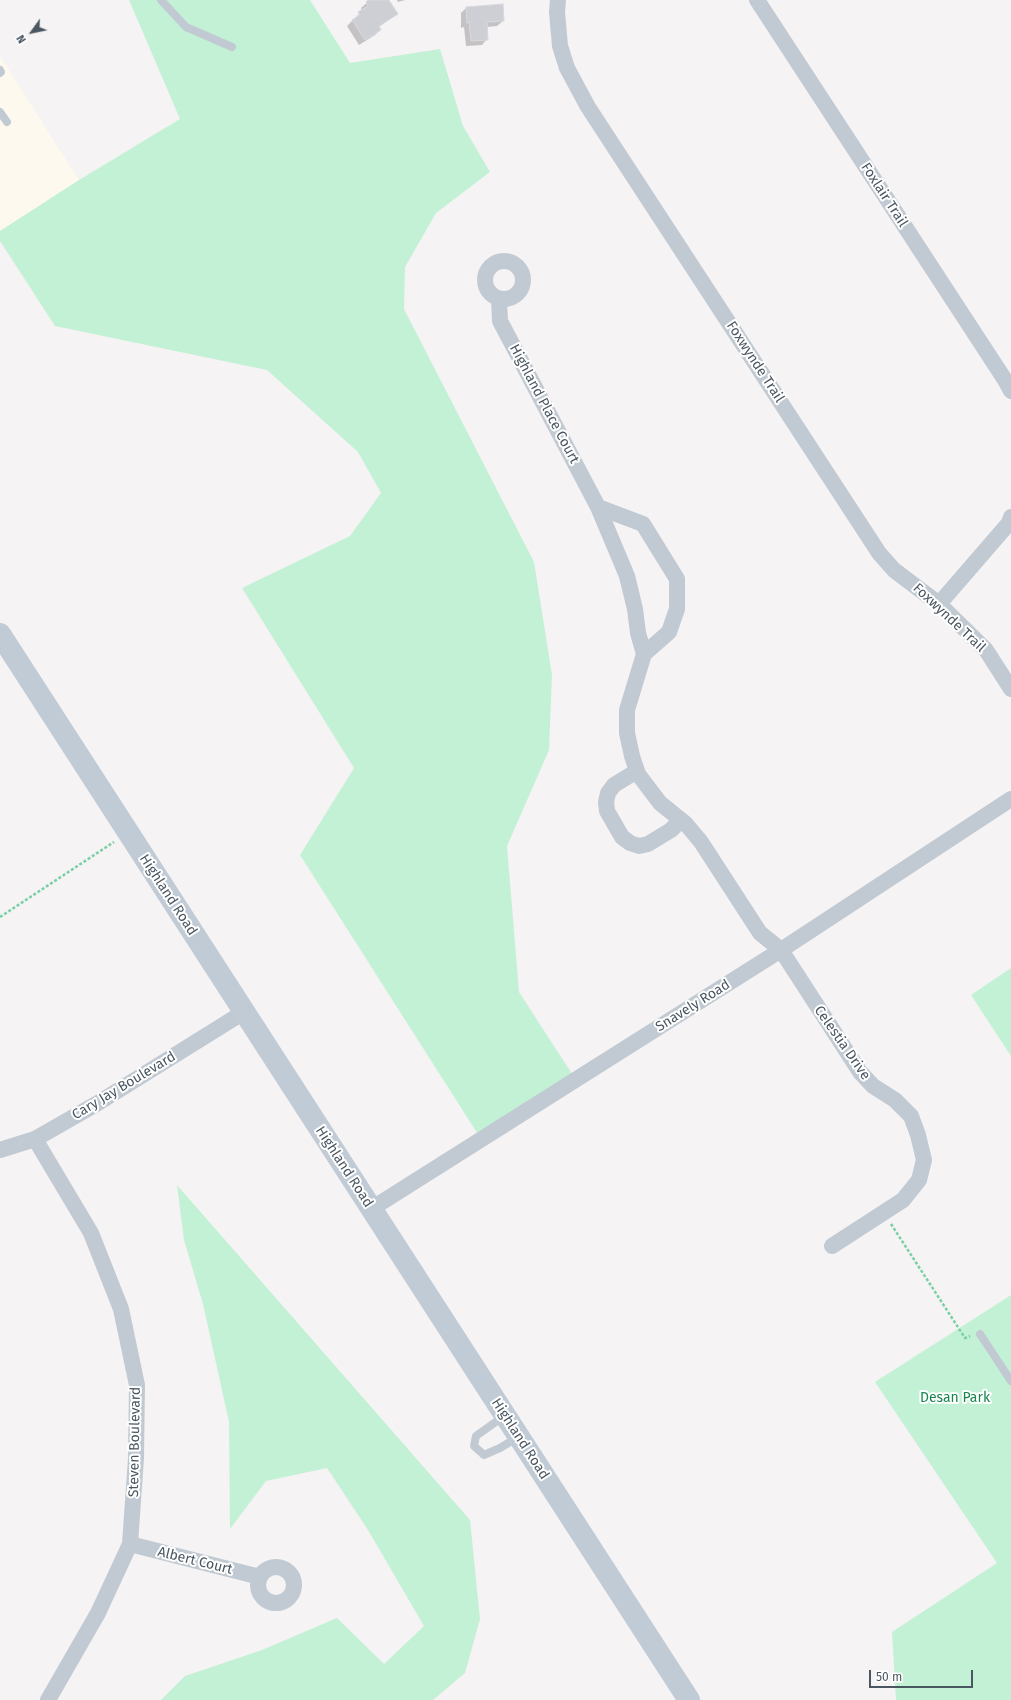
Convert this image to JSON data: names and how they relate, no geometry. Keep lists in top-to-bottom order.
{
  "streets": {
    "street": [
      "Foxlair Trail",
      "Foxwynde Trail",
      "Highland Place Court",
      "Highland Road",
      "Snavely Road",
      "Celestia Drive",
      "Cary Jay Boulevard",
      "Steven Boulevard",
      "Albert Court"
    ]
  },
  "crossings": [
    ["Highland Road", "Snavely Road"],
    ["Highland Road", "Cary Jay Boulevard"],
    ["Snavely Road", "Celestia Drive"],
    ["Cary Jay Boulevard", "Steven Boulevard"],
    ["Steven Boulevard", "Albert Court"]
  ],
  "parks": ["Desan Park"],
  "scale_bar": "50 m",
  "north": "bottom left"
}
